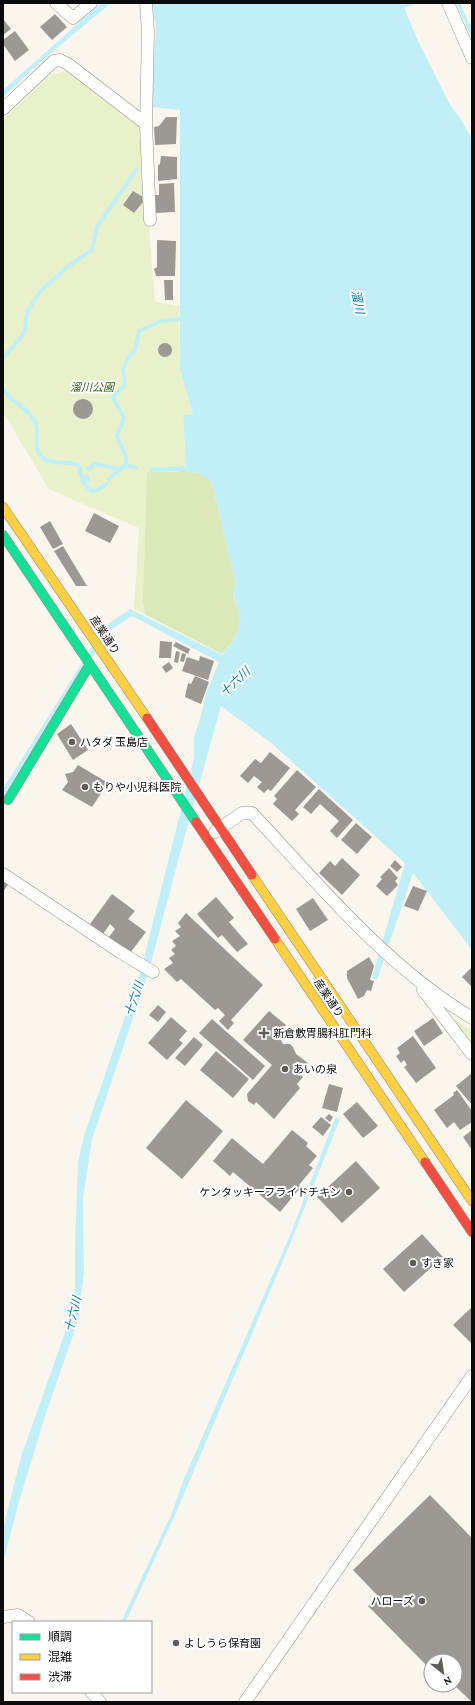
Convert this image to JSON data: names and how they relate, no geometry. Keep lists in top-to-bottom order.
{
  "streets": {
    "street": ["産業通り"]
  },
  "water": ["溜川", "十六川"],
  "parks": ["溜川公園"],
  "places": {
    "other": [
      "ハタダ 玉島店",
      "もりや小児科医院",
      "あいの泉",
      "ケンタッキーフライドチキン",
      "すき家",
      "ハローズ",
      "よしうら保育園"
    ],
    "health": ["新倉敷胃腸科肛門科"]
  },
  "legend": ["順調", "混雑", "渋滞"],
  "north": "bottom right"
}
